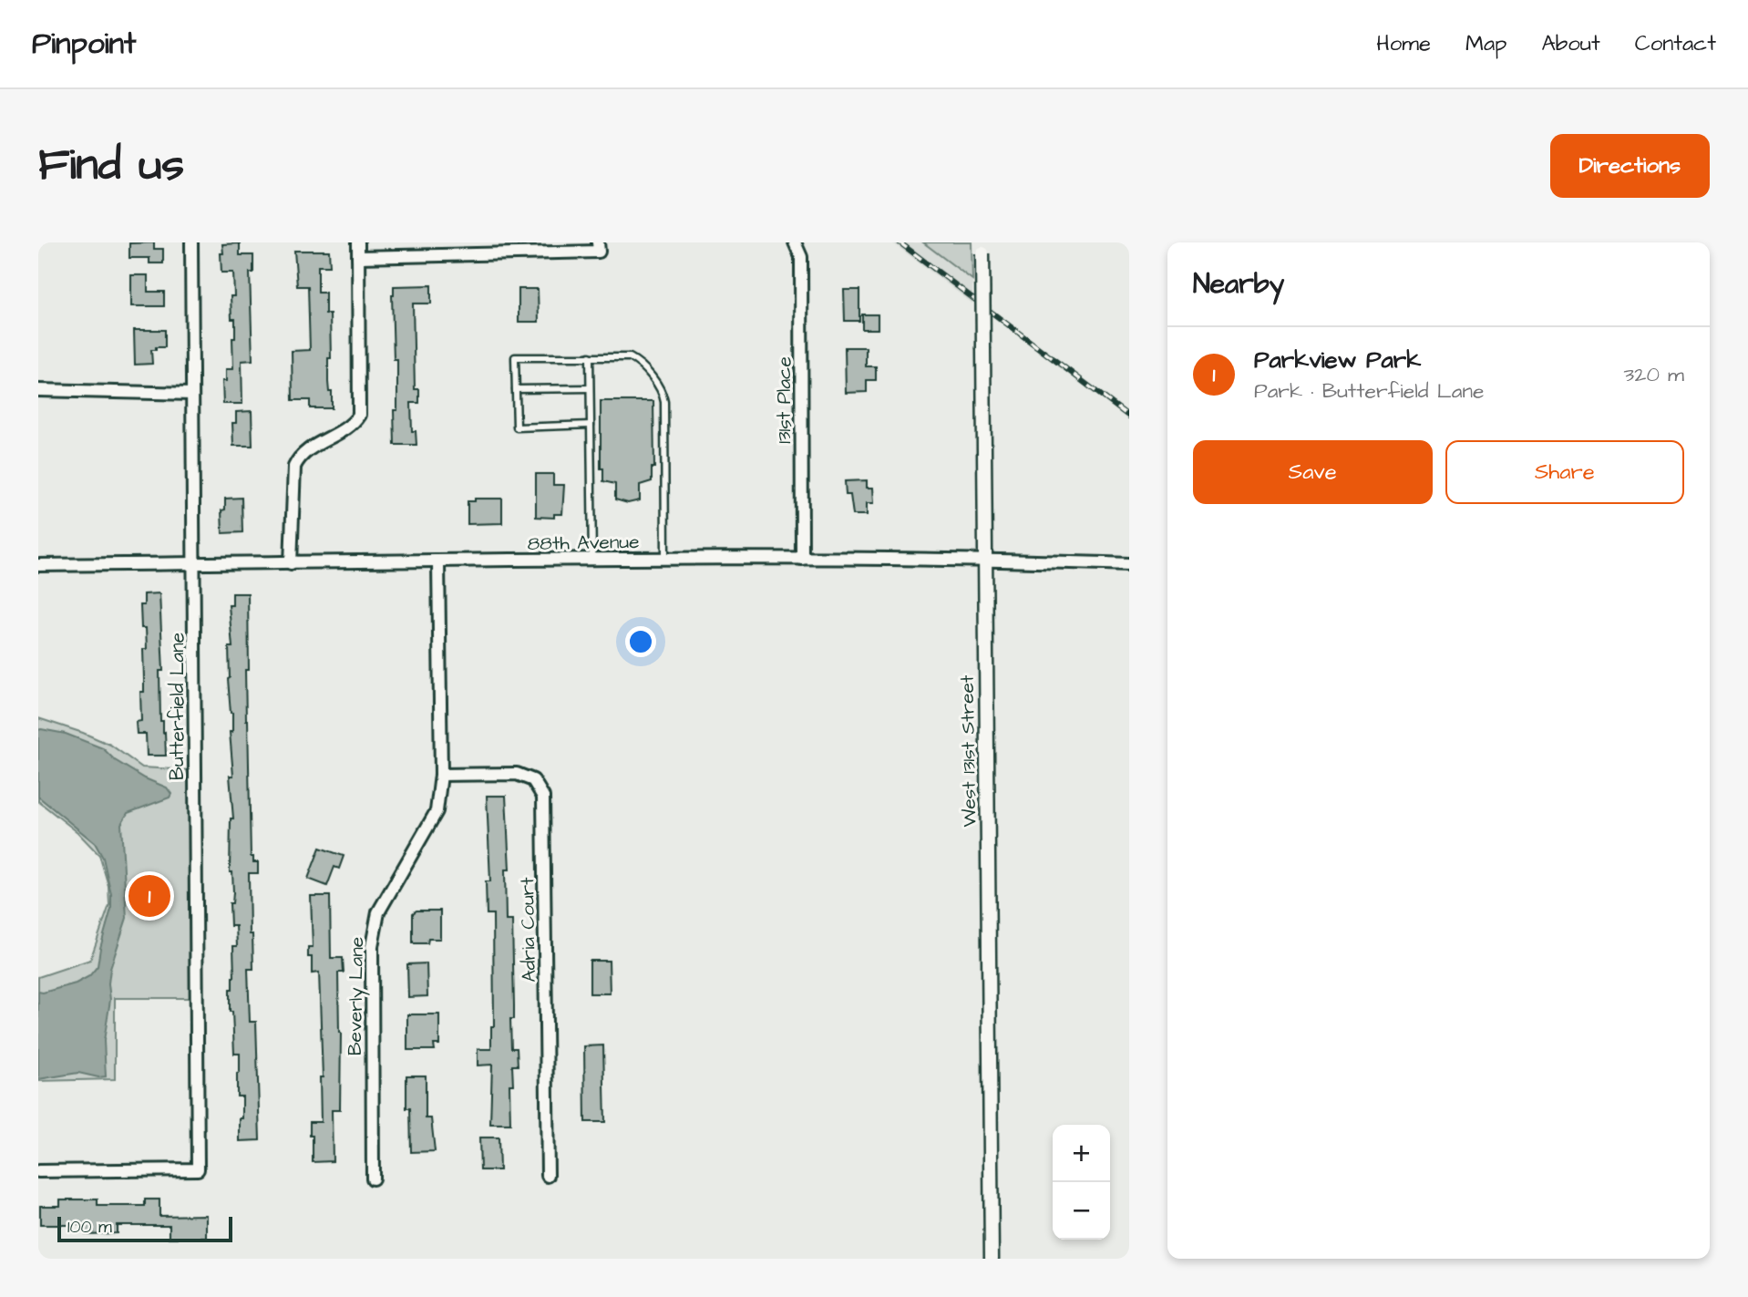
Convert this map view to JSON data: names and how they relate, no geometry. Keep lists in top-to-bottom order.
{
  "streets": {
    "street": [
      "131st Place",
      "88th Avenue",
      "Butterfield Lane",
      "West 131st Street",
      "Adria Court",
      "Beverly Lane"
    ]
  },
  "crossings": [
    ["131st Place", "88th Avenue"],
    ["88th Avenue", "Butterfield Lane"],
    ["88th Avenue", "West 131st Street"],
    ["88th Avenue", "Beverly Lane"],
    ["Adria Court", "Beverly Lane"]
  ],
  "scale_bar": "100 m",
  "page": {
    "header": "Pinpoint",
    "nav": [
      "Home",
      "Map",
      "About",
      "Contact"
    ],
    "buttons": [
      "Directions",
      ["Save", "Share"]
    ],
    "title": "Find us",
    "heading": "Nearby",
    "list": [
      {
        "mark": "1",
        "name": "Parkview Park",
        "note": "Park · Butterfield Lane",
        "value": "320 m"
      }
    ],
    "pins": "1",
    "map_buttons": ["+", "−"],
    "scale": "100 m"
  }
}
